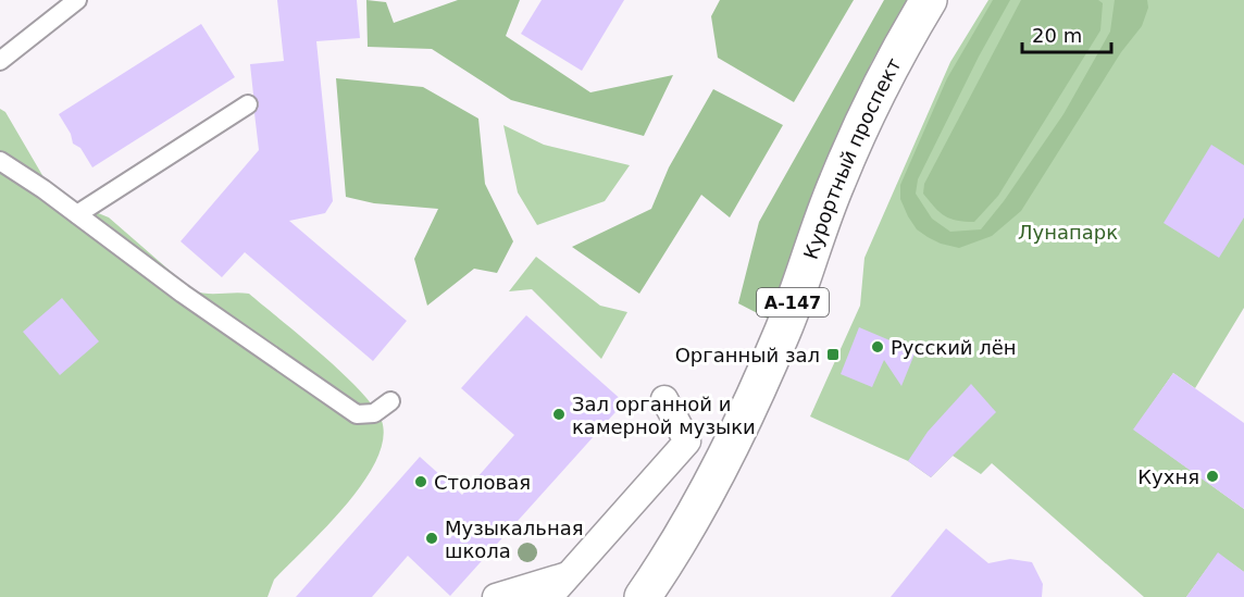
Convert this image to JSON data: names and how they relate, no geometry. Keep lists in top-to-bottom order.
{
  "streets": {
    "main road": ["Курортный проспект", "А-147"]
  },
  "parks": ["Лунапарк"],
  "places": {
    "other": [
      "Русский лён",
      "Зал органной и камерной музыки",
      "Кухня",
      "Столовая",
      "Музыкальная школа"
    ],
    "transit": ["Органный зал"]
  },
  "scale_bar": "20 m"
}
